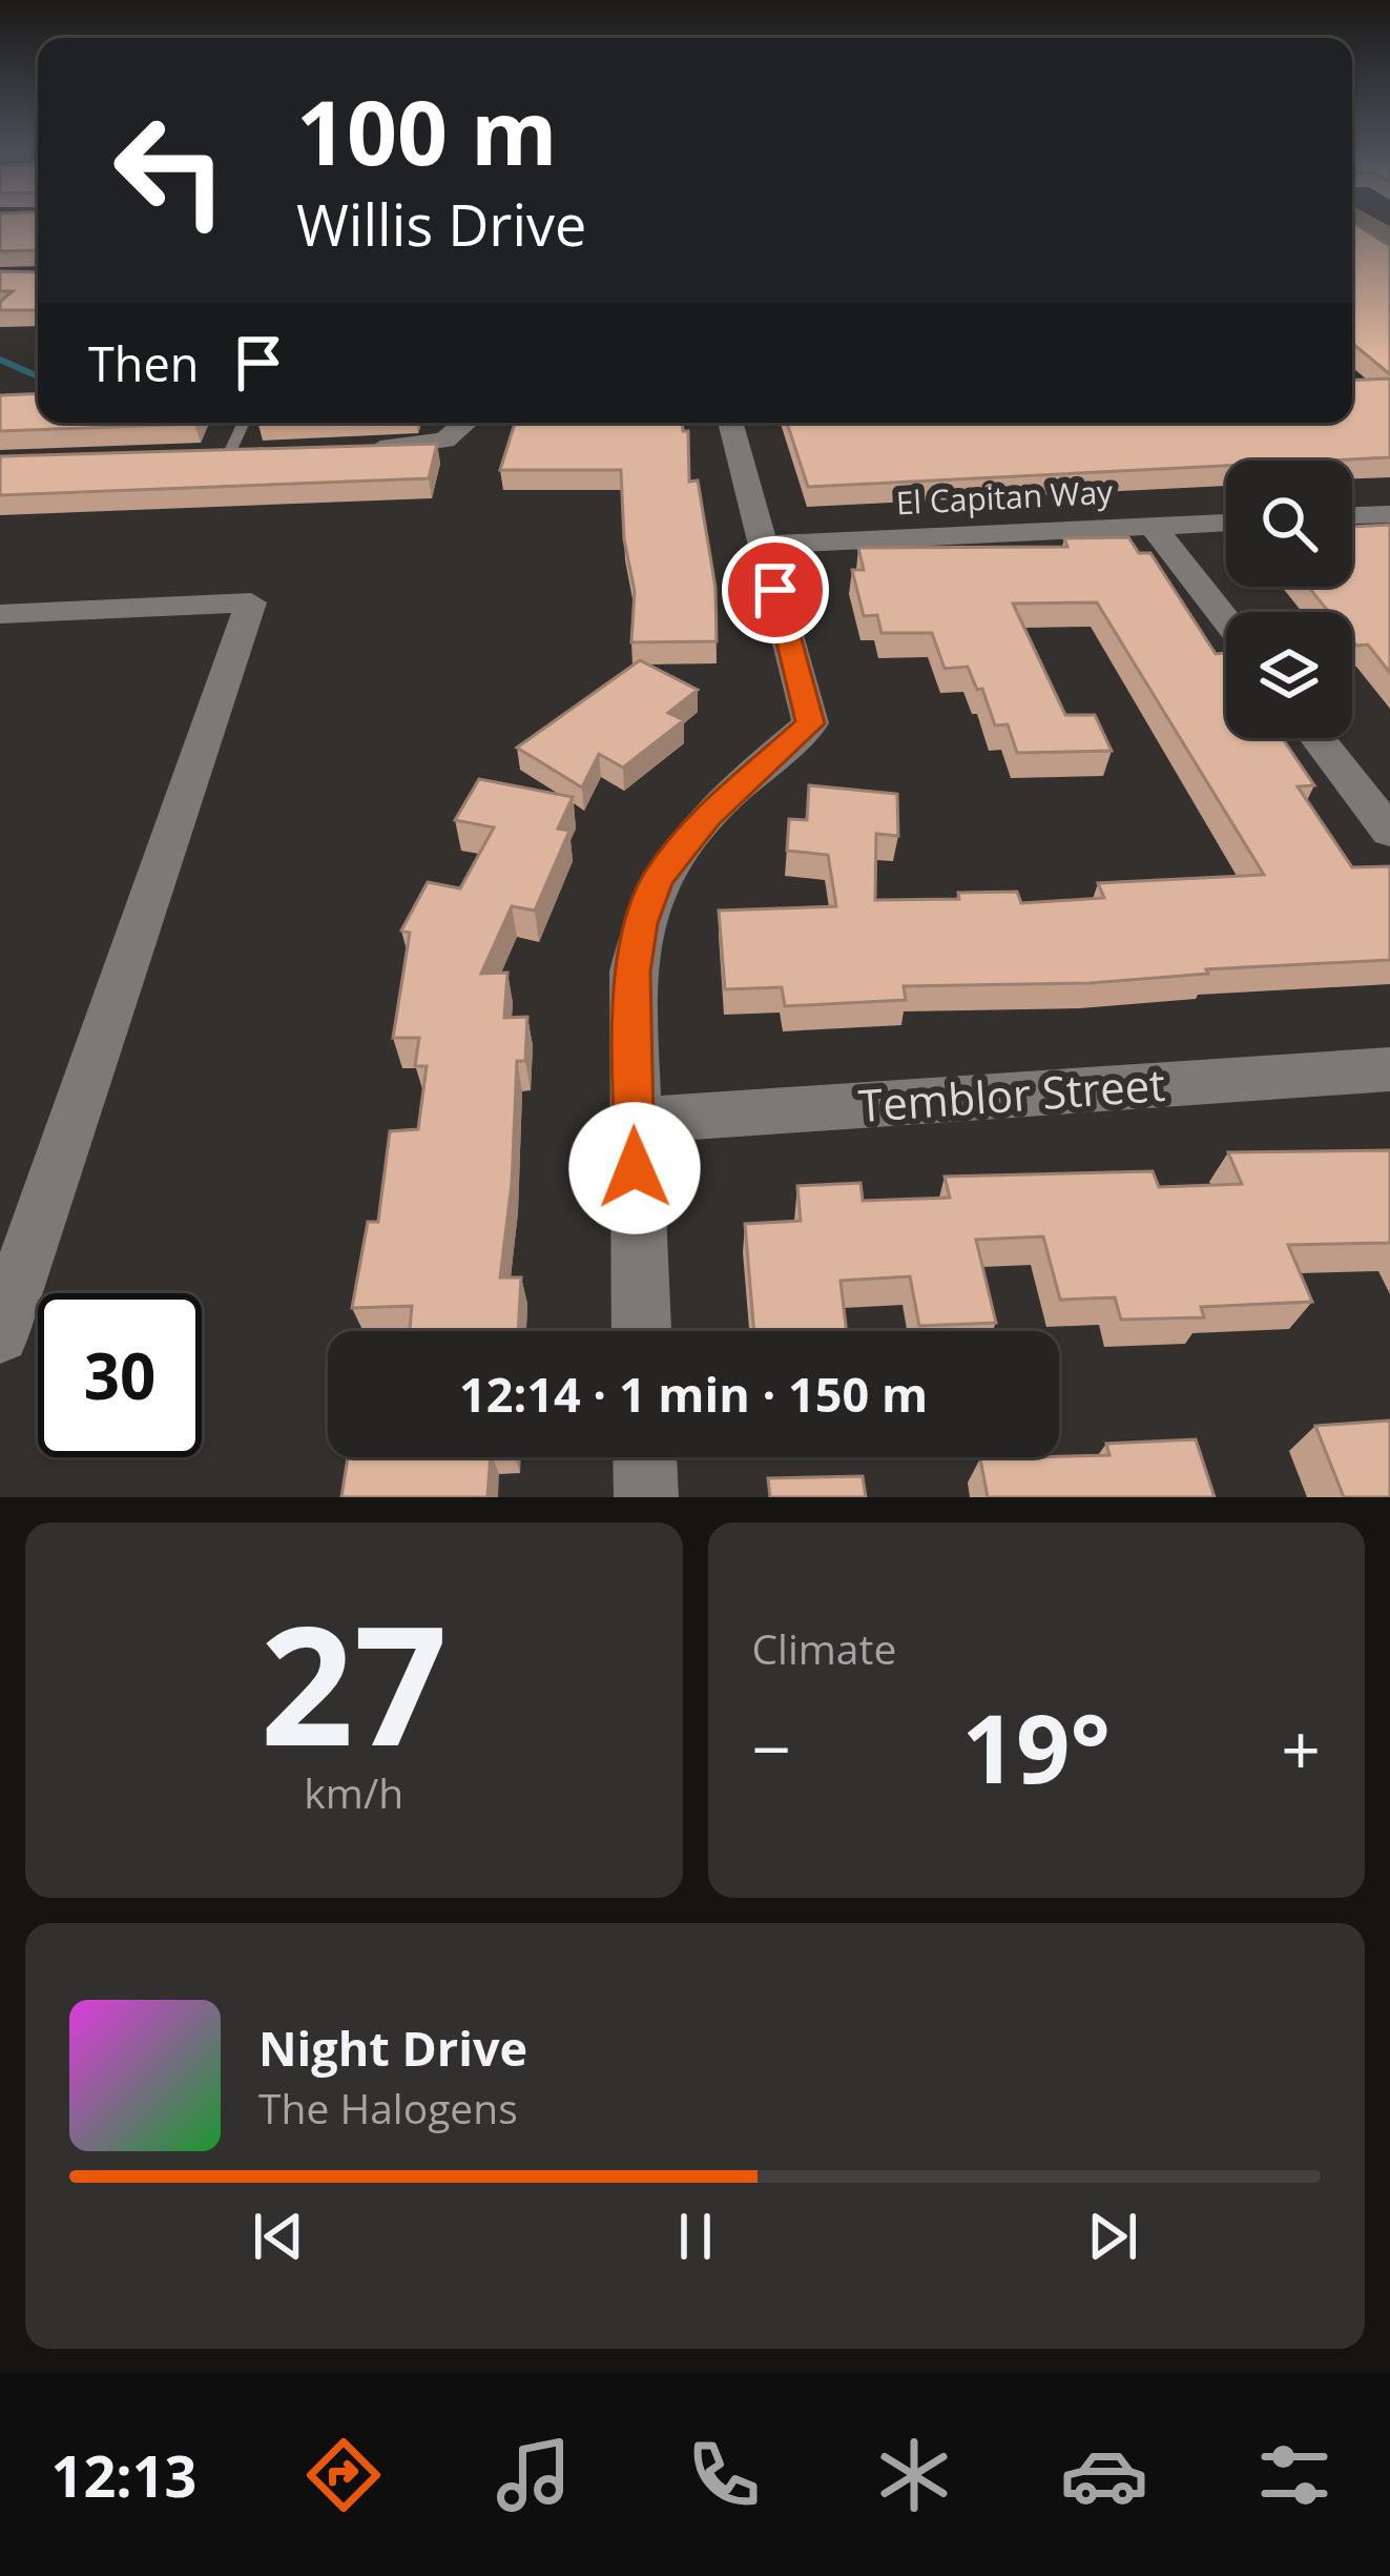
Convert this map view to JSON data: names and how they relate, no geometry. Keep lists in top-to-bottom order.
{
  "streets": {
    "street": ["El Capitan Way", "Temblor Street"]
  },
  "page": {
    "turn": ["100 m", "Willis Drive"],
    "then": "Then",
    "limit": "30",
    "trip": "12:14 · 1 min · 150 m",
    "tile": [
      ["27", "km/h"],
      "Climate"
    ],
    "heat": ["−", "19°", "+"],
    "song": ["Night Drive", "The Halogens"],
    "tabs": "12:13"
  }
}
